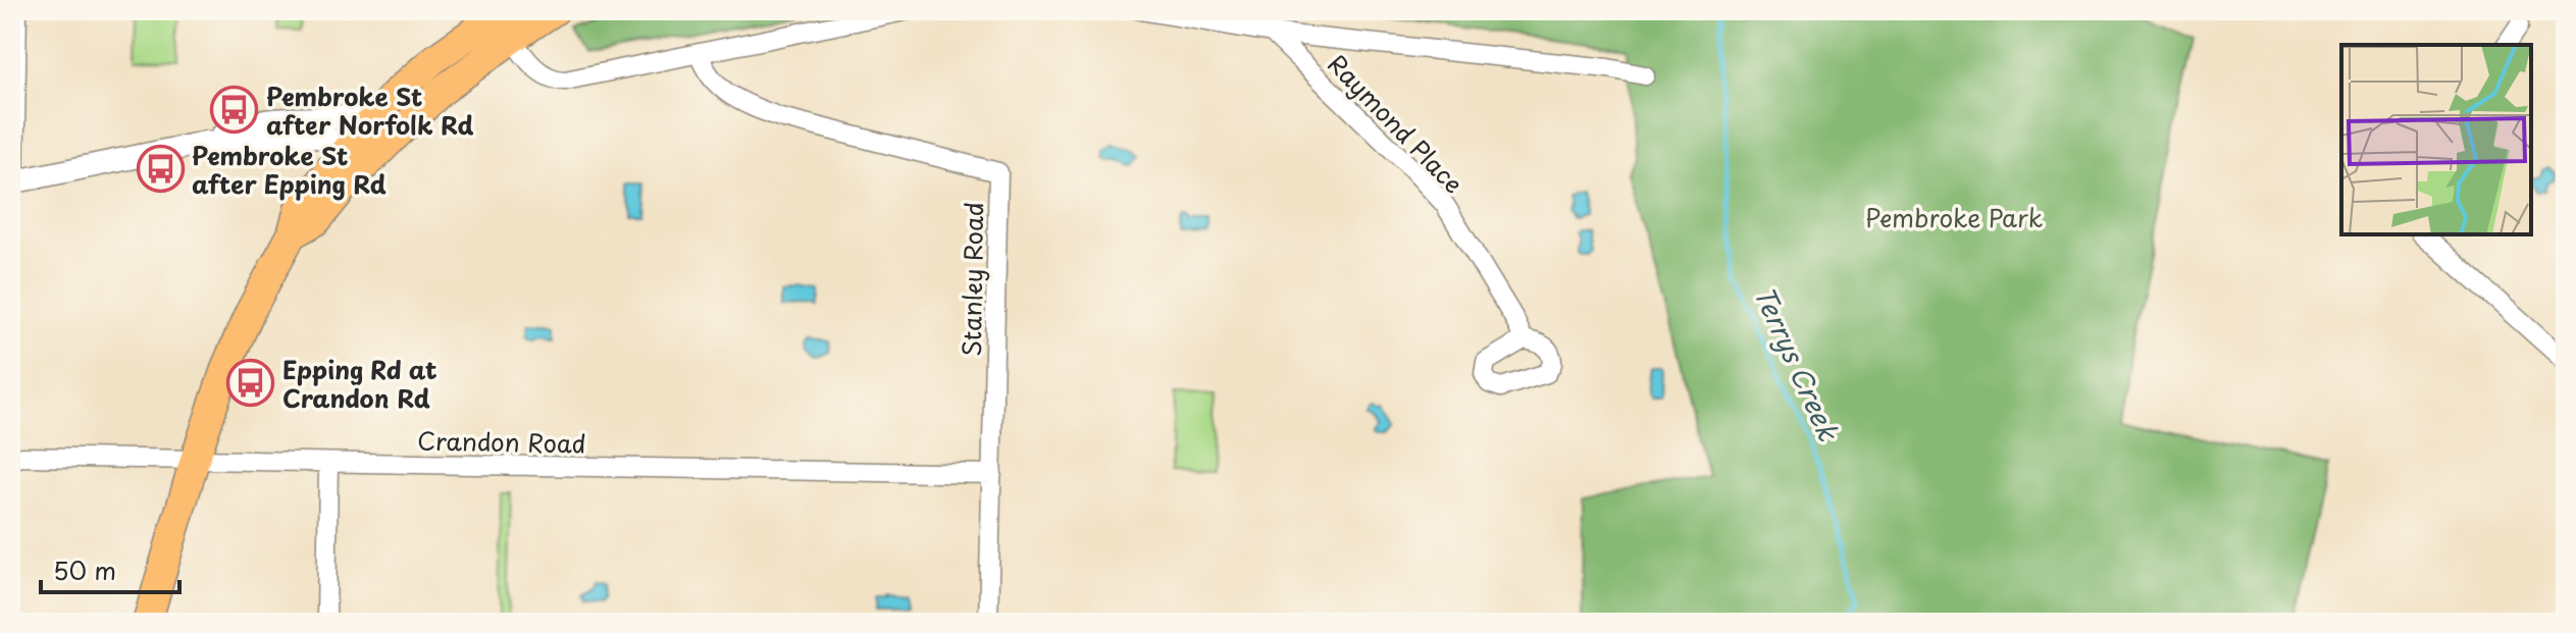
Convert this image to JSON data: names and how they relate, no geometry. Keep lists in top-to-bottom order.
{
  "streets": {
    "street": ["Raymond Place", "Stanley Road", "Crandon Road"]
  },
  "crossings": [
    ["Stanley Road", "Crandon Road"]
  ],
  "water": ["Terrys Creek"],
  "parks": ["Pembroke Park"],
  "places": {
    "bus stop": ["Pembroke St after Norfolk Rd", "Pembroke St after Epping Rd", "Epping Rd at Crandon Rd"]
  },
  "scale_bar": "50 m"
}
